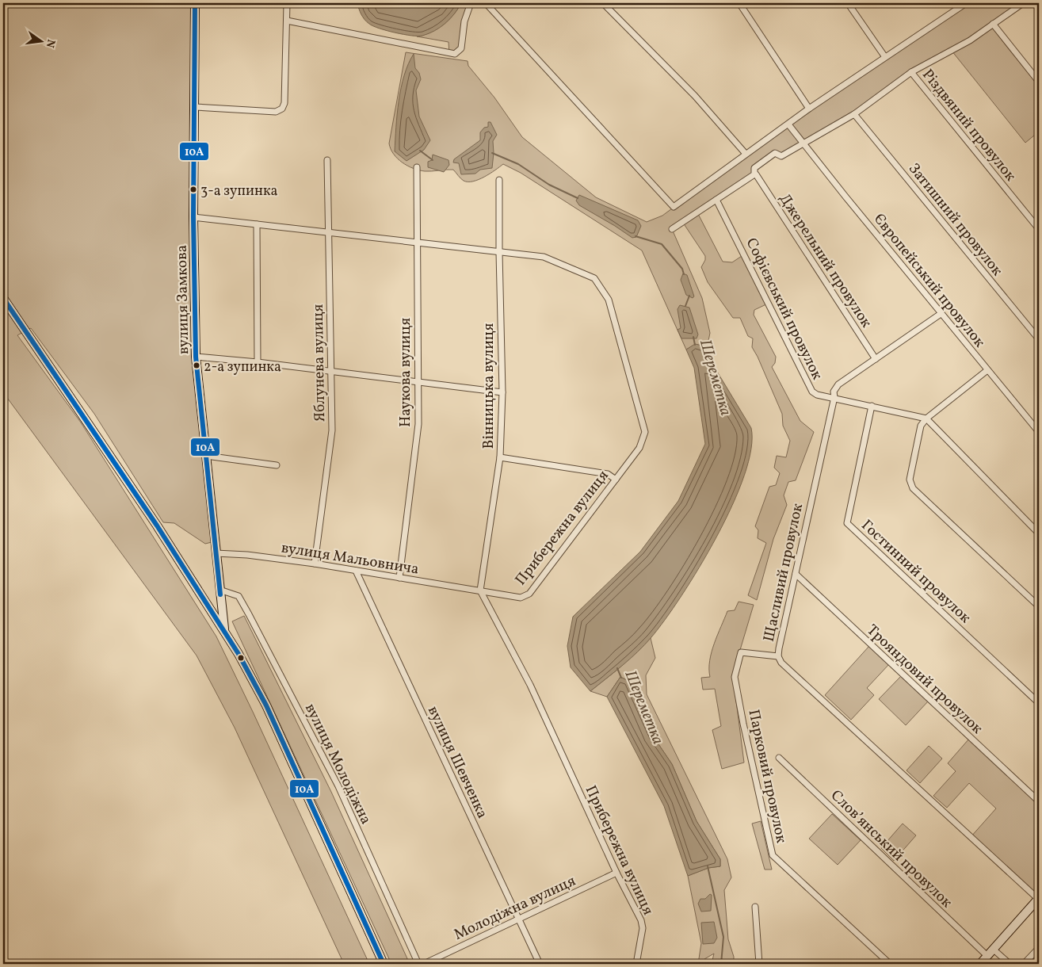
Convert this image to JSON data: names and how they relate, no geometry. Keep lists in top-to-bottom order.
{
  "streets": {
    "main road": ["вулиця Замкова"],
    "street": [
      "Різдвяний провулок",
      "Затишний провулок",
      "Джерельний провулок",
      "Європейський провулок",
      "Софієвський провулок",
      "Яблунева вулиця",
      "Наукова вулиця",
      "Вінницька вулиця",
      "Прибережна вулиця",
      "вулиця Мальовнича",
      "Гостинний провулок",
      "Щасливий провулок",
      "Трояндовий провулок",
      "вулиця Шевченка",
      "вулиця Молодіжна",
      "Парковий провулок",
      "Словʼянський провулок",
      "Молодіжна вулиця"
    ]
  },
  "crossings": [
    ["Джерельний провулок", "Щасливий провулок"],
    ["Європейський провулок", "Щасливий провулок"],
    ["вулиця Замкова", "Прибережна вулиця"],
    ["вулиця Замкова", "вулиця Мальовнича"],
    ["вулиця Замкова", "вулиця Молодіжна"],
    ["Софієвський провулок", "Гостинний провулок"],
    ["Софієвський провулок", "Щасливий провулок"],
    ["Яблунева вулиця", "Прибережна вулиця"],
    ["Яблунева вулиця", "вулиця Мальовнича"],
    ["Наукова вулиця", "Прибережна вулиця"],
    ["Наукова вулиця", "вулиця Мальовнича"],
    ["Вінницька вулиця", "Прибережна вулиця"],
    ["Вінницька вулиця", "вулиця Мальовнича"],
    ["Прибережна вулиця", "вулиця Мальовнича"],
    ["Прибережна вулиця", "Молодіжна вулиця"],
    ["вулиця Мальовнича", "вулиця Шевченка"],
    ["Щасливий провулок", "Трояндовий провулок"],
    ["Щасливий провулок", "Парковий провулок"],
    ["вулиця Шевченка", "Молодіжна вулиця"]
  ],
  "water": ["Шереметка"],
  "places": ["3-а зупинка", "2-а зупинка"],
  "lines": ["transit line 10А"],
  "north": "right"
}
